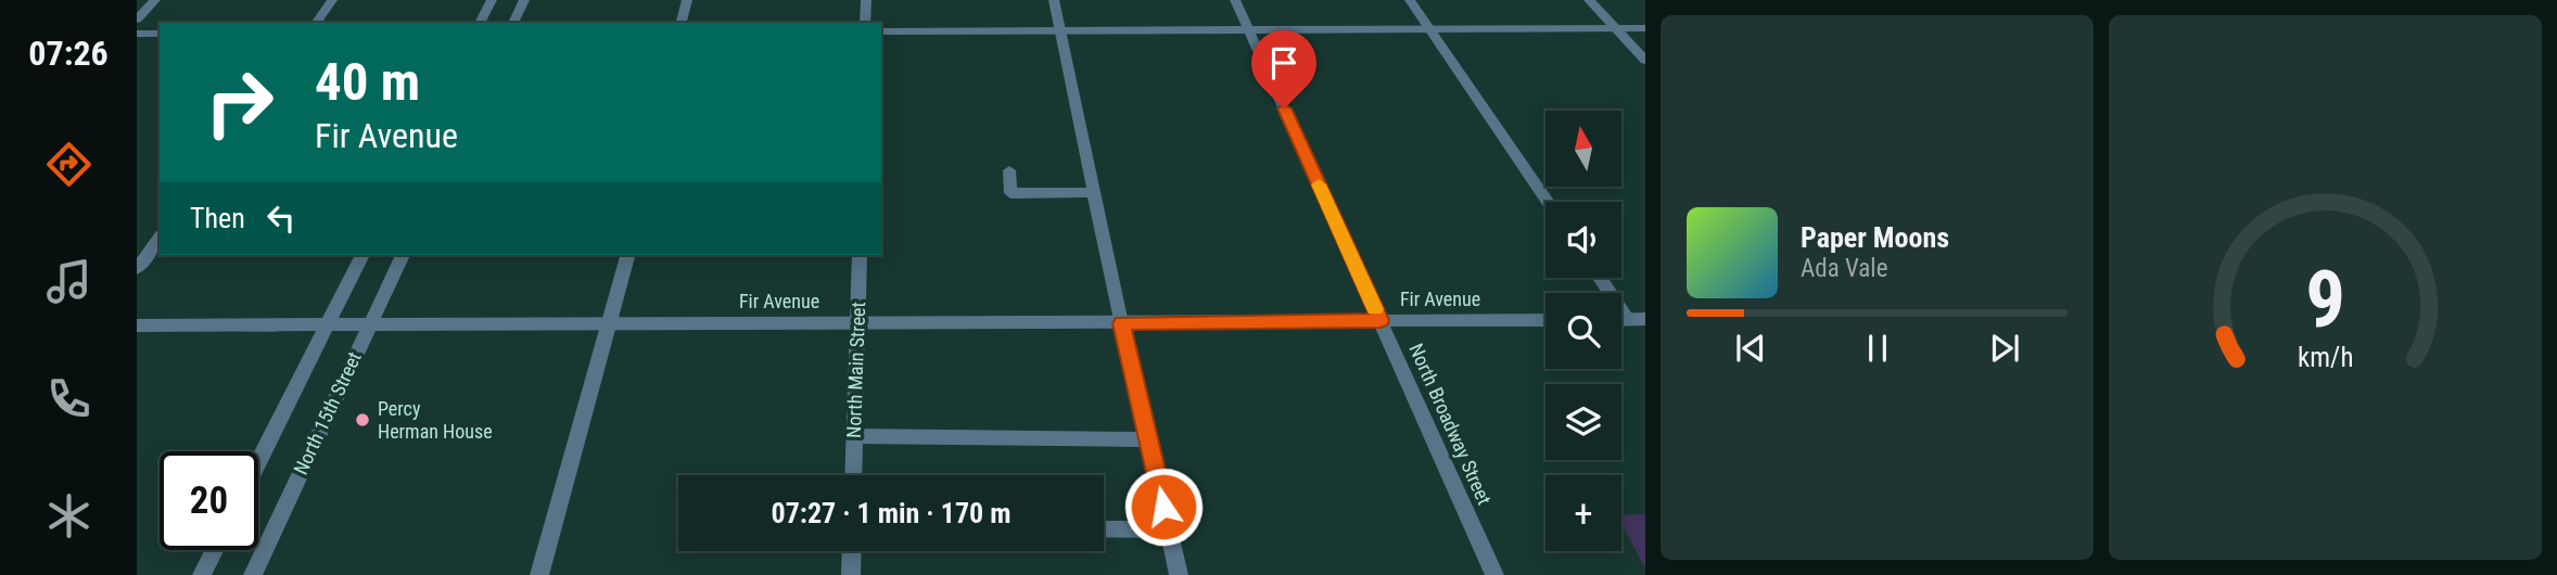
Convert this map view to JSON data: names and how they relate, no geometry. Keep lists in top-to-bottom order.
{
  "streets": {
    "street": [
      "Fir Avenue",
      "North Main Street",
      "North 15th Street",
      "North Broadway Street"
    ]
  },
  "crossings": [
    ["Fir Avenue", "North Main Street"],
    ["Fir Avenue", "North 15th Street"],
    ["Fir Avenue", "North Broadway Street"]
  ],
  "places": ["Percy Herman House"],
  "north": "top",
  "page": {
    "tabs": "07:26",
    "turn": ["40 m", "Fir Avenue"],
    "map_buttons": "+",
    "then": "Then",
    "song": ["Paper Moons", "Ada Vale"],
    "limit": "20",
    "trip": "07:27 · 1 min · 170 m",
    "gauge": ["9", "km/h"]
  }
}
